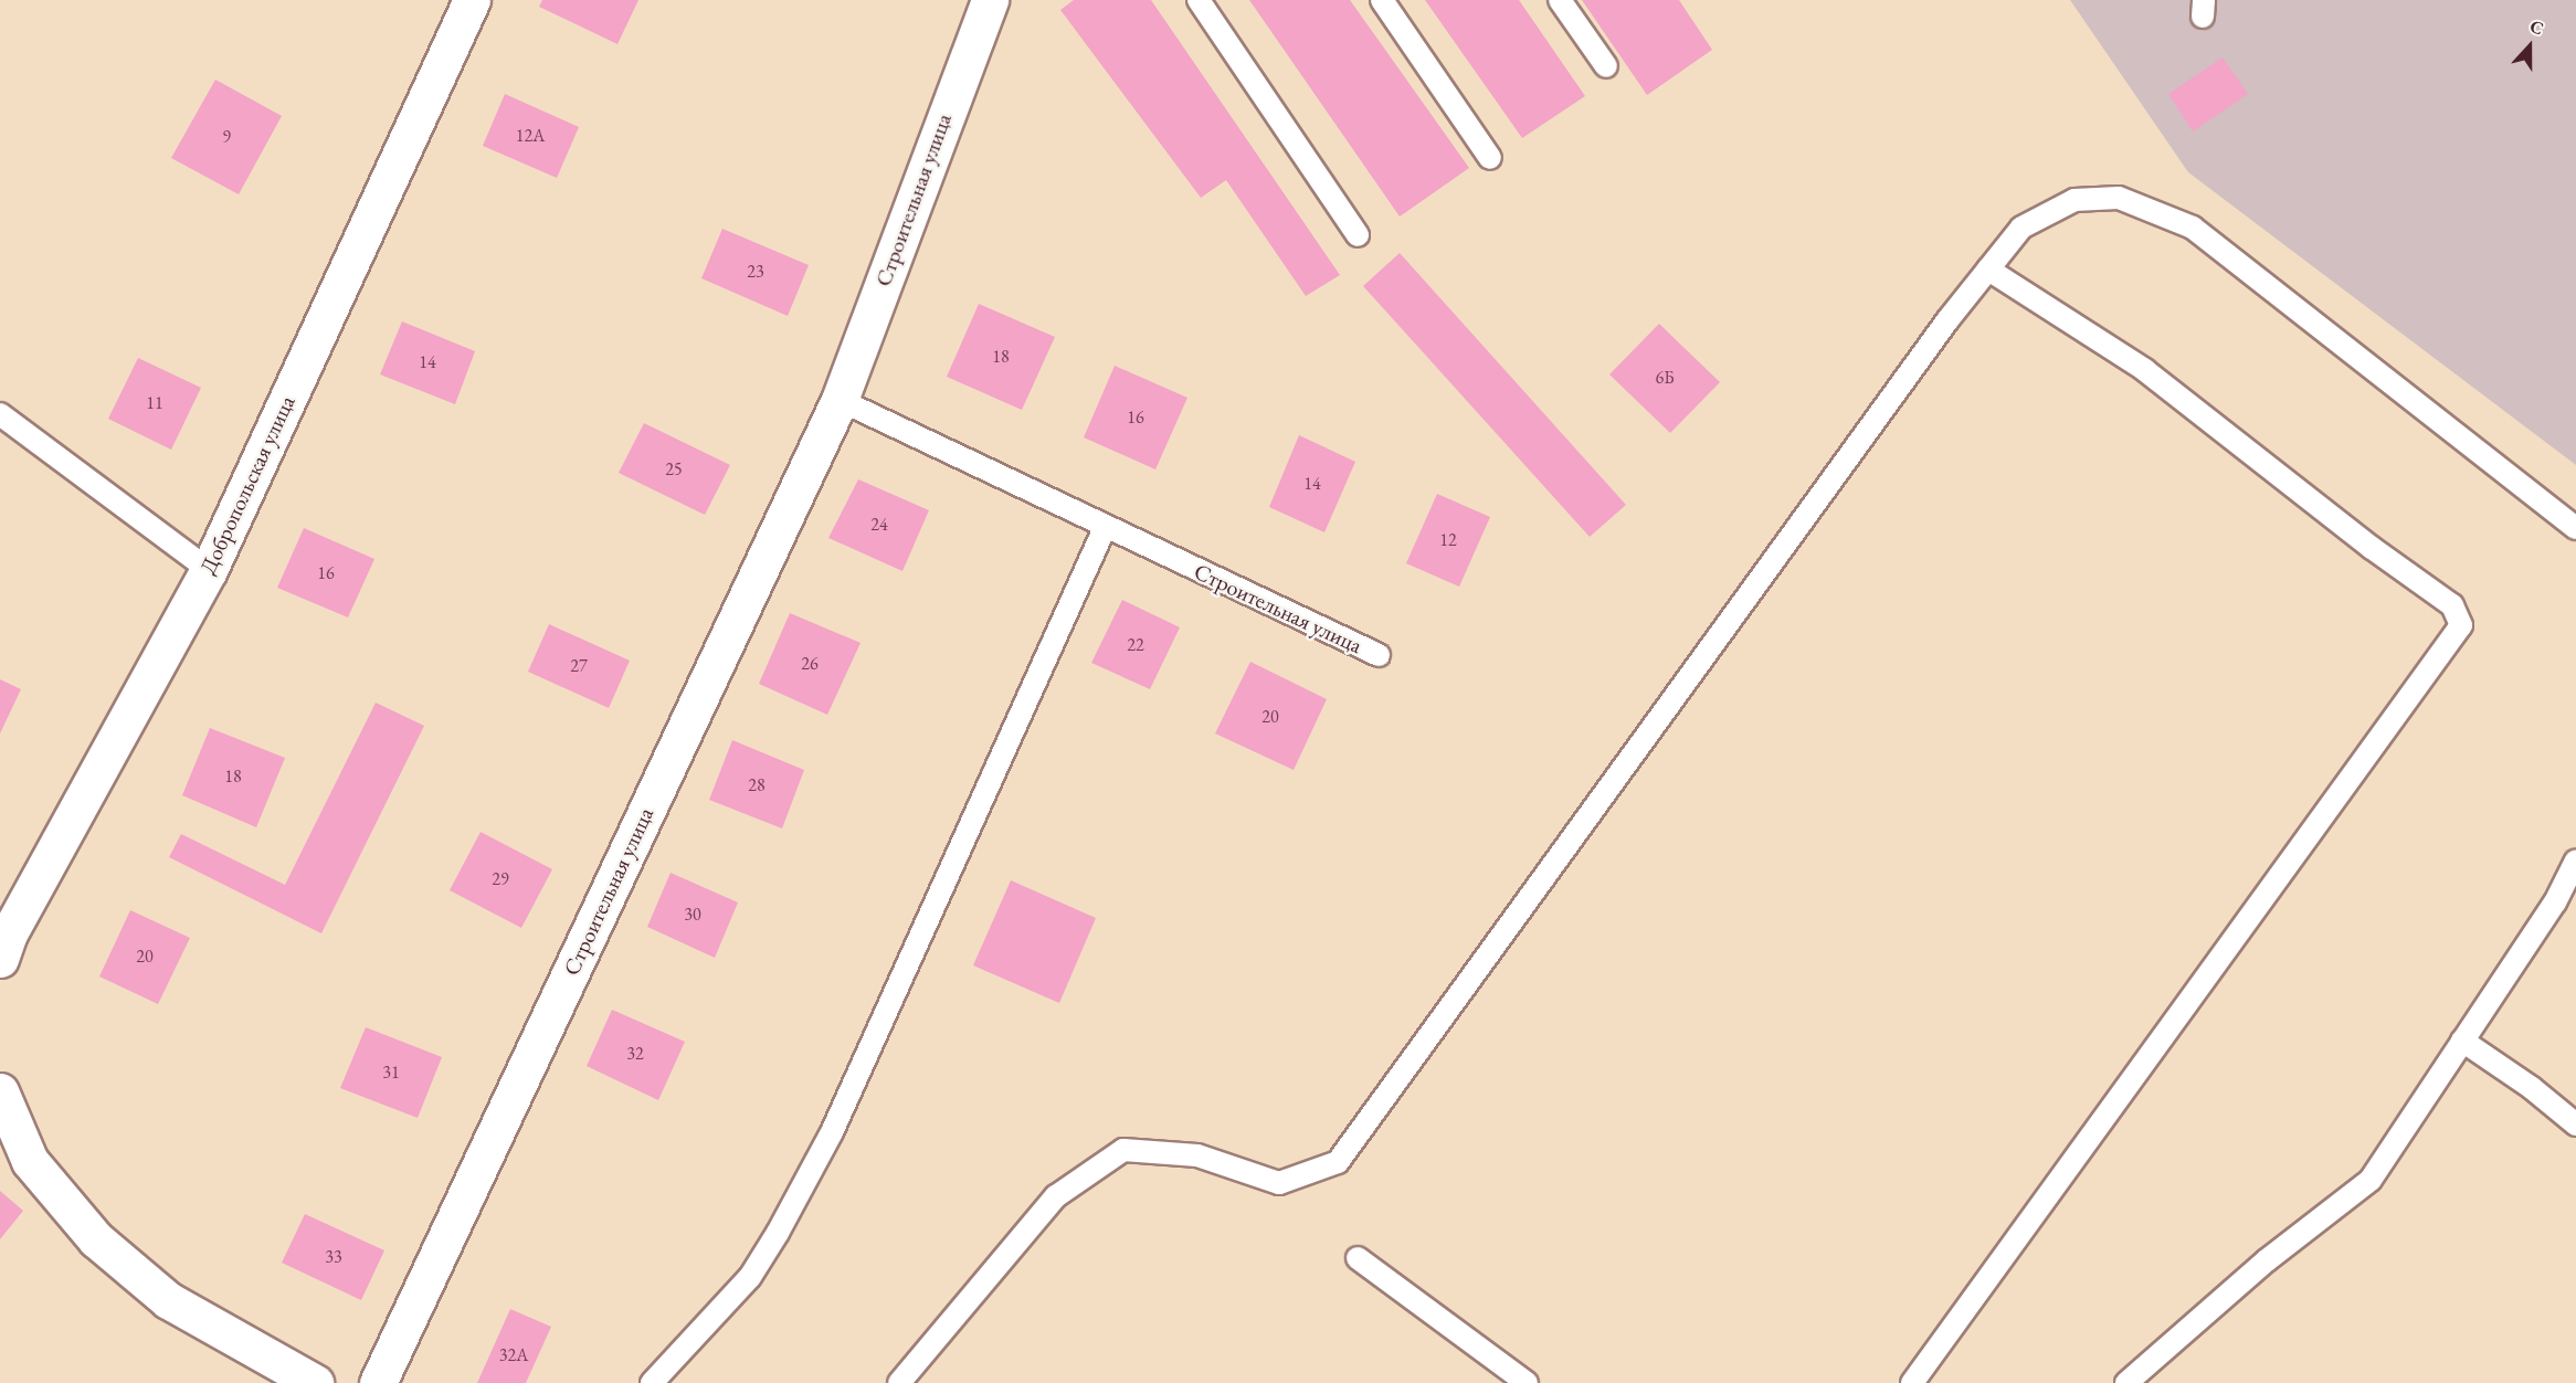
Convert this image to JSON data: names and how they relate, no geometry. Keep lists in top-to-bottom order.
{
  "streets": {
    "street": ["Строительная улица", "Добропольская улица"]
  },
  "house_numbers": [
    "12А",
    "9",
    "23",
    "18",
    "14",
    "6Б",
    "11",
    "16",
    "25",
    "14",
    "24",
    "12",
    "16",
    "22",
    "26",
    "27",
    "20",
    "18",
    "28",
    "29",
    "30",
    "20",
    "32",
    "31",
    "33",
    "32А"
  ],
  "north": "top"
}
